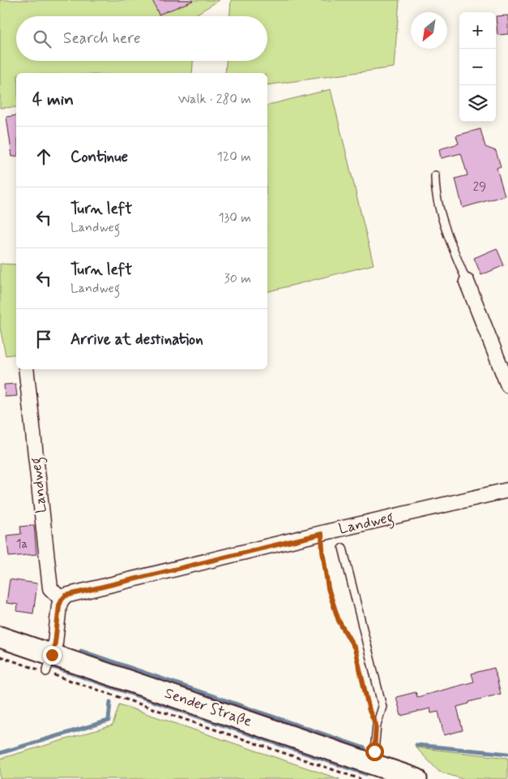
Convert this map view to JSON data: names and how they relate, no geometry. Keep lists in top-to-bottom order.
{
  "streets": {
    "main road": ["Sender Straße"],
    "street": ["Landweg"]
  },
  "house_numbers": ["29", "1a"],
  "north": "bottom left",
  "page": {
    "map_buttons": ["+", "−"],
    "search": "Search here",
    "heading": ["4 min", "Walk · 280 m"],
    "list": [
      ["Continue", "120 m"],
      ["Turn left", "Landweg", "130 m"],
      ["Turn left", "Landweg", "30 m"],
      "Arrive at destination"
    ]
  }
}
